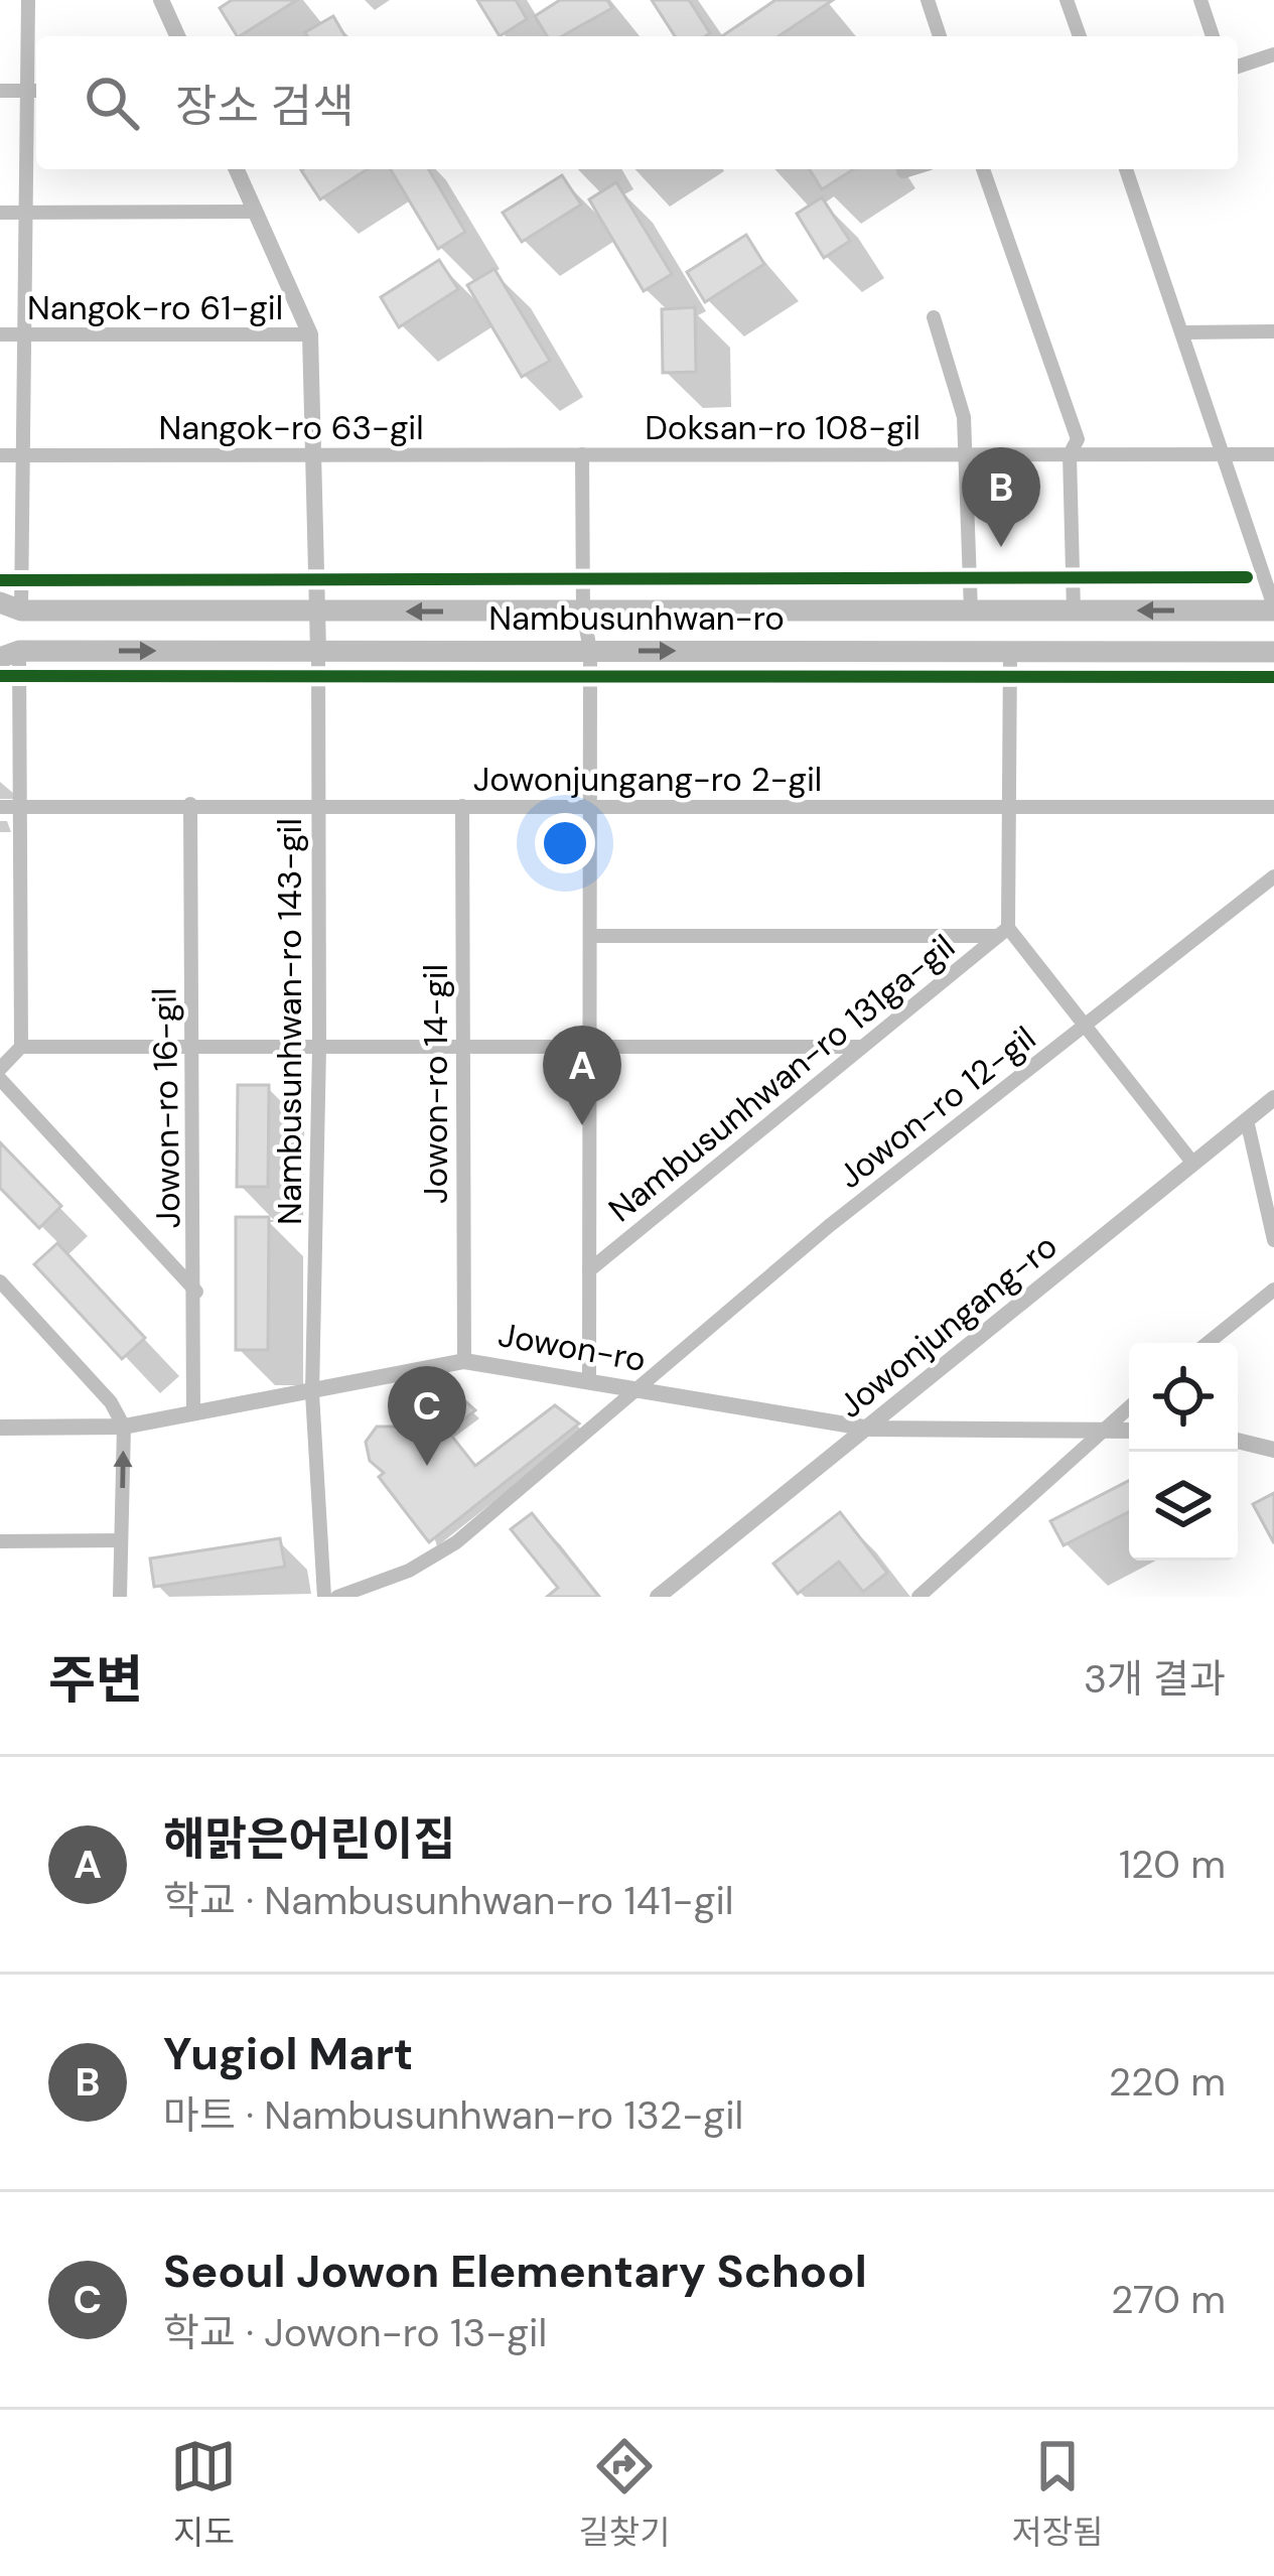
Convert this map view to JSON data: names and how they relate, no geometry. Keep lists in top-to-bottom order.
{
  "streets": {
    "main road": ["Nambusunhwan-ro"],
    "street": [
      "Nangok-ro 61-gil",
      "Nangok-ro 63-gil",
      "Doksan-ro 108-gil",
      "Jowonjungang-ro 2-gil",
      "Nambusunhwan-ro 143-gil",
      "Nambusunhwan-ro 131ga-gil",
      "Jowon-ro 14-gil",
      "Jowon-ro 12-gil",
      "Jowon-ro 16-gil",
      "Jowonjungang-ro",
      "Jowon-ro"
    ]
  },
  "crossings": [
    ["Nangok-ro 63-gil", "Doksan-ro 108-gil"],
    ["Nambusunhwan-ro", "Nambusunhwan-ro 143-gil"],
    ["Jowonjungang-ro 2-gil", "Nambusunhwan-ro 143-gil"],
    ["Jowonjungang-ro 2-gil", "Jowon-ro 14-gil"],
    ["Jowonjungang-ro 2-gil", "Jowon-ro 16-gil"],
    ["Nambusunhwan-ro 143-gil", "Jowon-ro"],
    ["Jowon-ro 14-gil", "Jowon-ro"],
    ["Jowon-ro 12-gil", "Jowon-ro"],
    ["Jowon-ro 16-gil", "Jowon-ro"],
    ["Jowonjungang-ro", "Jowon-ro"]
  ],
  "page": {
    "search": "장소 검색",
    "pins": ["B", "A", "C"],
    "heading": ["주변", "3개 결과"],
    "list": [
      {
        "mark": "A",
        "name": "해맑은어린이집",
        "note": "학교 · Nambusunhwan-ro 141-gil",
        "value": "120 m"
      },
      {
        "mark": "B",
        "name": "Yugiol Mart",
        "note": "마트 · Nambusunhwan-ro 132-gil",
        "value": "220 m"
      },
      {
        "mark": "C",
        "name": "Seoul Jowon Elementary School",
        "note": "학교 · Jowon-ro 13-gil",
        "value": "270 m"
      }
    ],
    "nav": ["지도", "길찾기", "저장됨"]
  }
}
